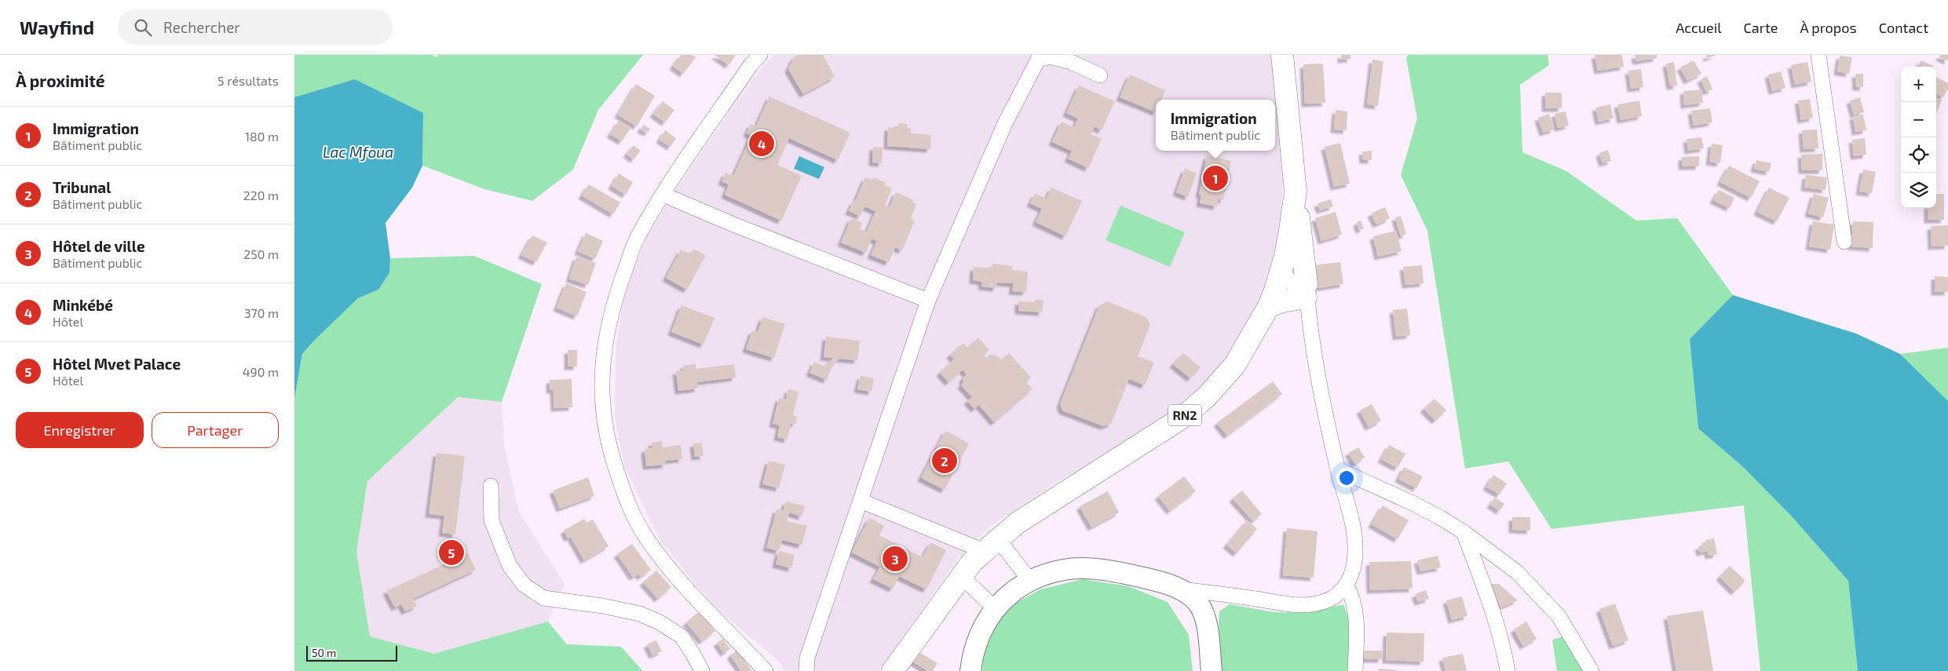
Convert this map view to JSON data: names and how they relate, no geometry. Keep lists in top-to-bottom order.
{
  "streets": {
    "highway": ["RN2"]
  },
  "water": ["Lac Mfoua"],
  "scale_bar": "50 m",
  "page": {
    "header": "Wayfind",
    "search": "Rechercher",
    "nav": [
      "Accueil",
      "Carte",
      "À propos",
      "Contact"
    ],
    "heading": ["À proximité", "5 résultats"],
    "map_buttons": ["+", "−"],
    "popup": ["Immigration", "Bâtiment public"],
    "list": [
      {
        "mark": "1",
        "name": "Immigration",
        "note": "Bâtiment public",
        "value": "180 m"
      },
      {
        "mark": "2",
        "name": "Tribunal",
        "note": "Bâtiment public",
        "value": "220 m"
      },
      {
        "mark": "3",
        "name": "Hôtel de ville",
        "note": "Bâtiment public",
        "value": "250 m"
      },
      {
        "mark": "4",
        "name": "Minkébé",
        "note": "Hôtel",
        "value": "370 m"
      },
      {
        "mark": "5",
        "name": "Hôtel Mvet Palace",
        "note": "Hôtel",
        "value": "490 m"
      }
    ],
    "pins": [
      "4",
      "1",
      "2",
      "5",
      "3"
    ],
    "buttons": ["Enregistrer", "Partager"],
    "scale": "50 m"
  }
}
